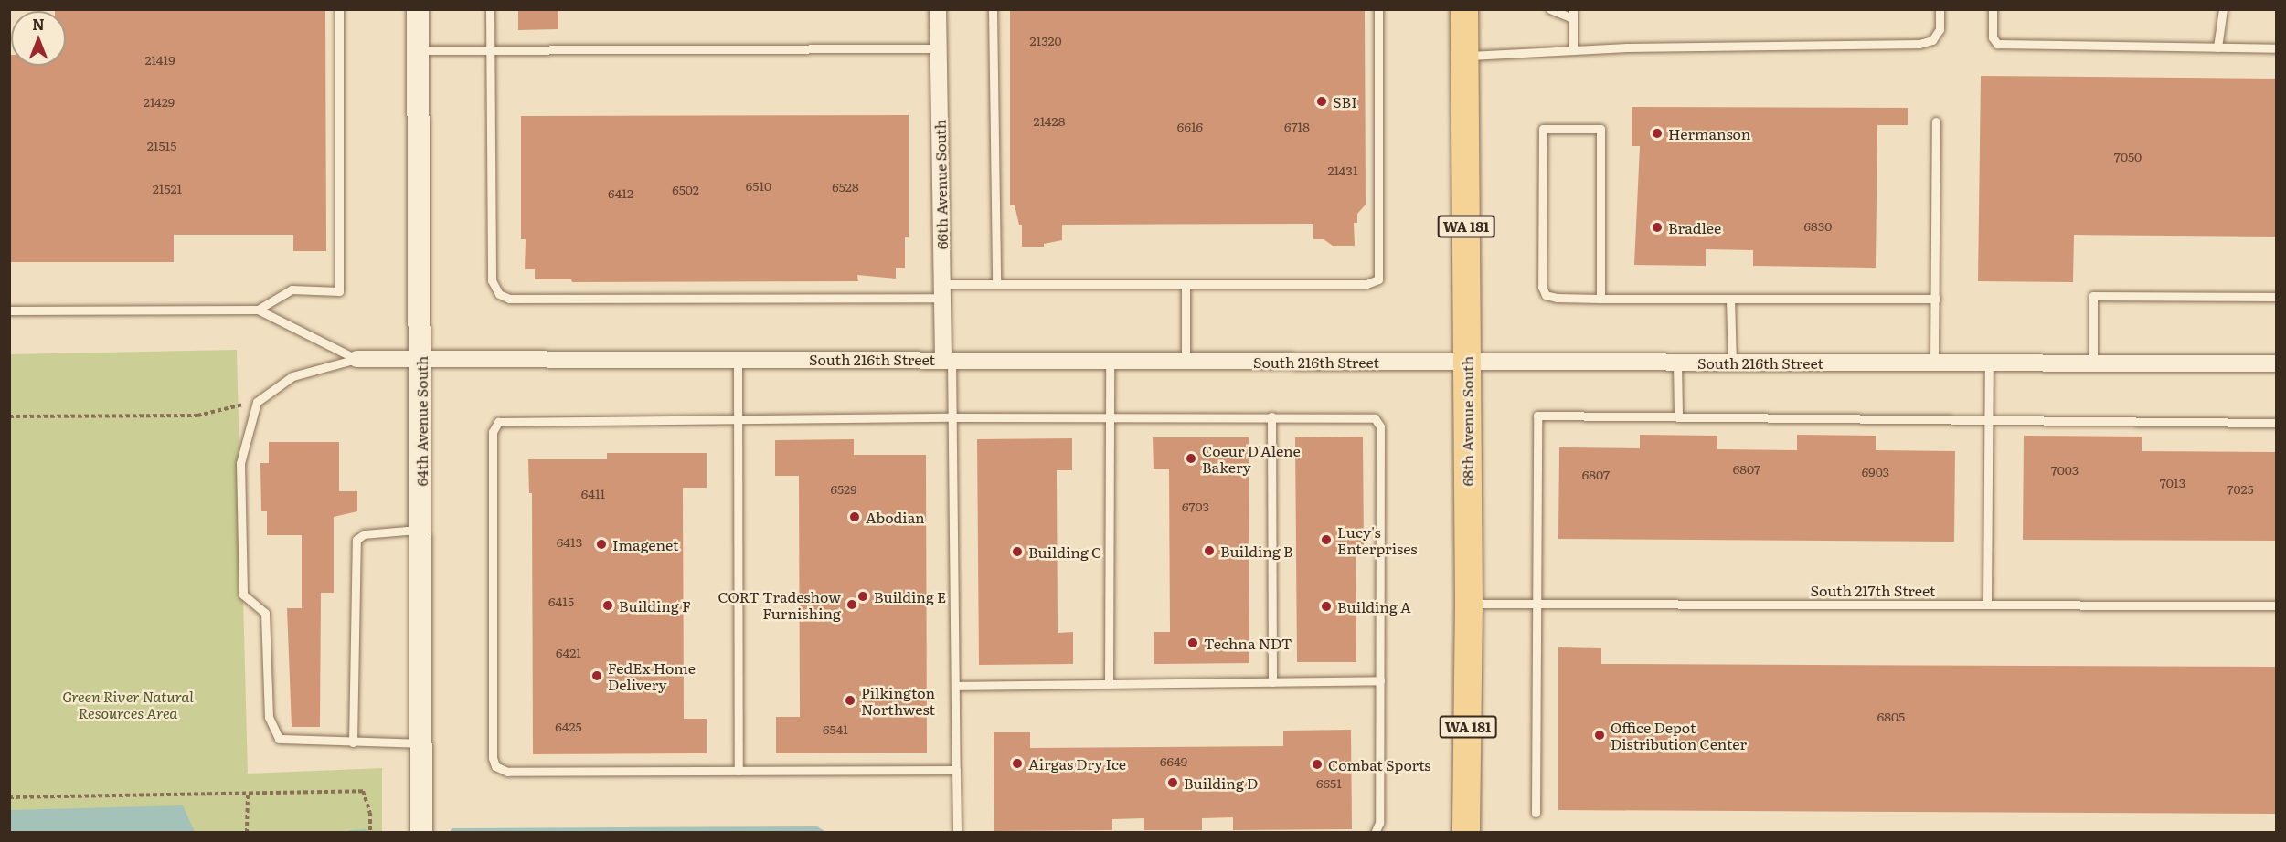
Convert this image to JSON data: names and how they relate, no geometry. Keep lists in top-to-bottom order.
{
  "streets": {
    "main road": ["WA 181", "68th Avenue South"],
    "street": ["66th Avenue South", "South 216th Street", "64th Avenue South"],
    "lane": ["South 217th Street"]
  },
  "crossings": [
    ["66th Avenue South", "South 216th Street"],
    ["South 216th Street", "64th Avenue South"],
    ["South 216th Street", "68th Avenue South"],
    ["68th Avenue South", "South 217th Street"]
  ],
  "parks": ["Green River Natural Resources Area"],
  "places": [
    "SBI",
    "Hermanson",
    "Bradlee",
    "Coeur D'Alene Bakery",
    "Abodian",
    "Lucy's Enterprises",
    "Imagenet",
    "Building B",
    "Building C",
    "Building E",
    "CORT Tradeshow Furnishing",
    "Building F",
    "Building A",
    "Techna NDT",
    "FedEx Home Delivery",
    "Pilkington Northwest",
    "Office Depot Distribution Center",
    "Airgas Dry Ice",
    "Combat Sports",
    "Building D"
  ],
  "house_numbers": [
    "21320",
    "21419",
    "21429",
    "21428",
    "6616",
    "6718",
    "21515",
    "7050",
    "21431",
    "6510",
    "6528",
    "21521",
    "6502",
    "6412",
    "6830",
    "6807",
    "7003",
    "6903",
    "6807",
    "7013",
    "6529",
    "7025",
    "6411",
    "6703",
    "6413",
    "6415",
    "6421",
    "6805",
    "6425",
    "6541",
    "6649",
    "6651"
  ],
  "north": "top"
}
